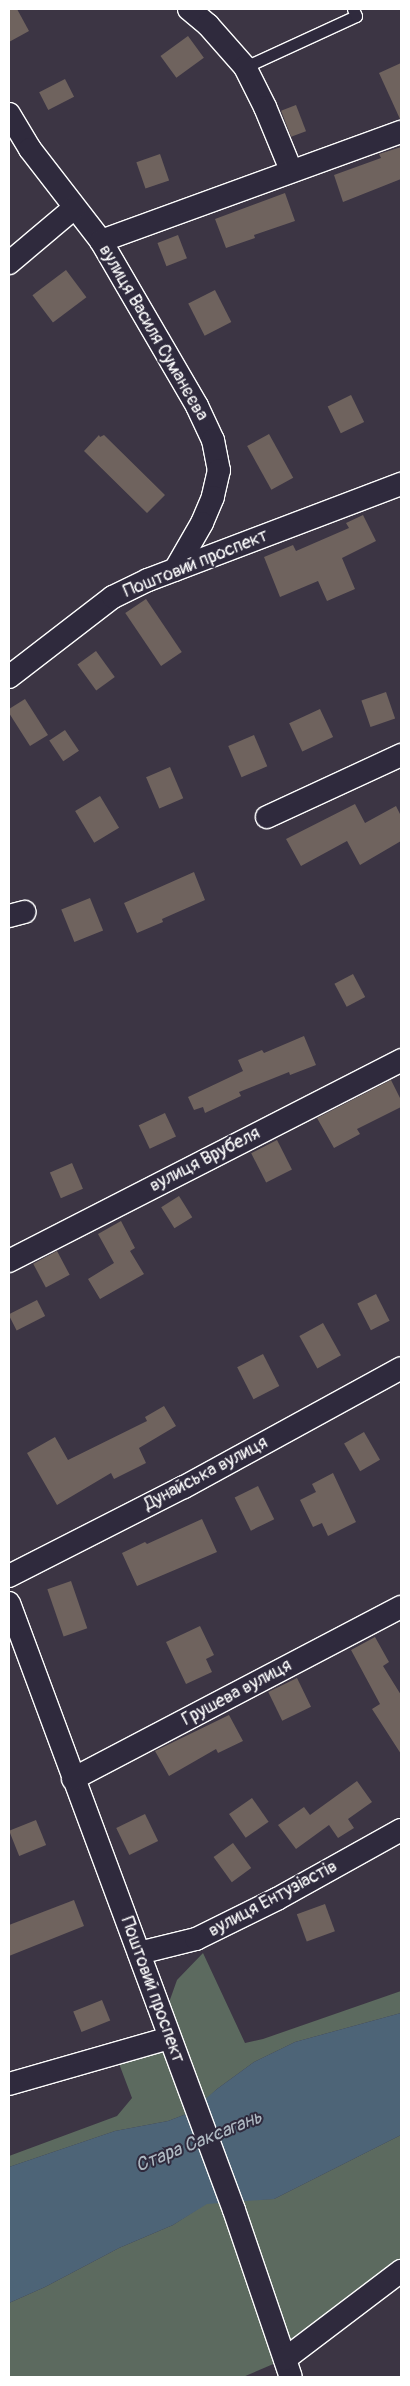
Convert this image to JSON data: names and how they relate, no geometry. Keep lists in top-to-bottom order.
{
  "streets": {
    "street": [
      "вулиця Василя Суманєєва",
      "Поштовий проспект",
      "вулиця Врубеля",
      "Дунайська вулиця",
      "Грушева вулиця",
      "вулиця Ентузіастів"
    ]
  },
  "crossings": [
    ["вулиця Василя Суманєєва", "Поштовий проспект"],
    ["Поштовий проспект", "Грушева вулиця"],
    ["Поштовий проспект", "вулиця Ентузіастів"]
  ],
  "water": ["Стара Саксагань"]
}
